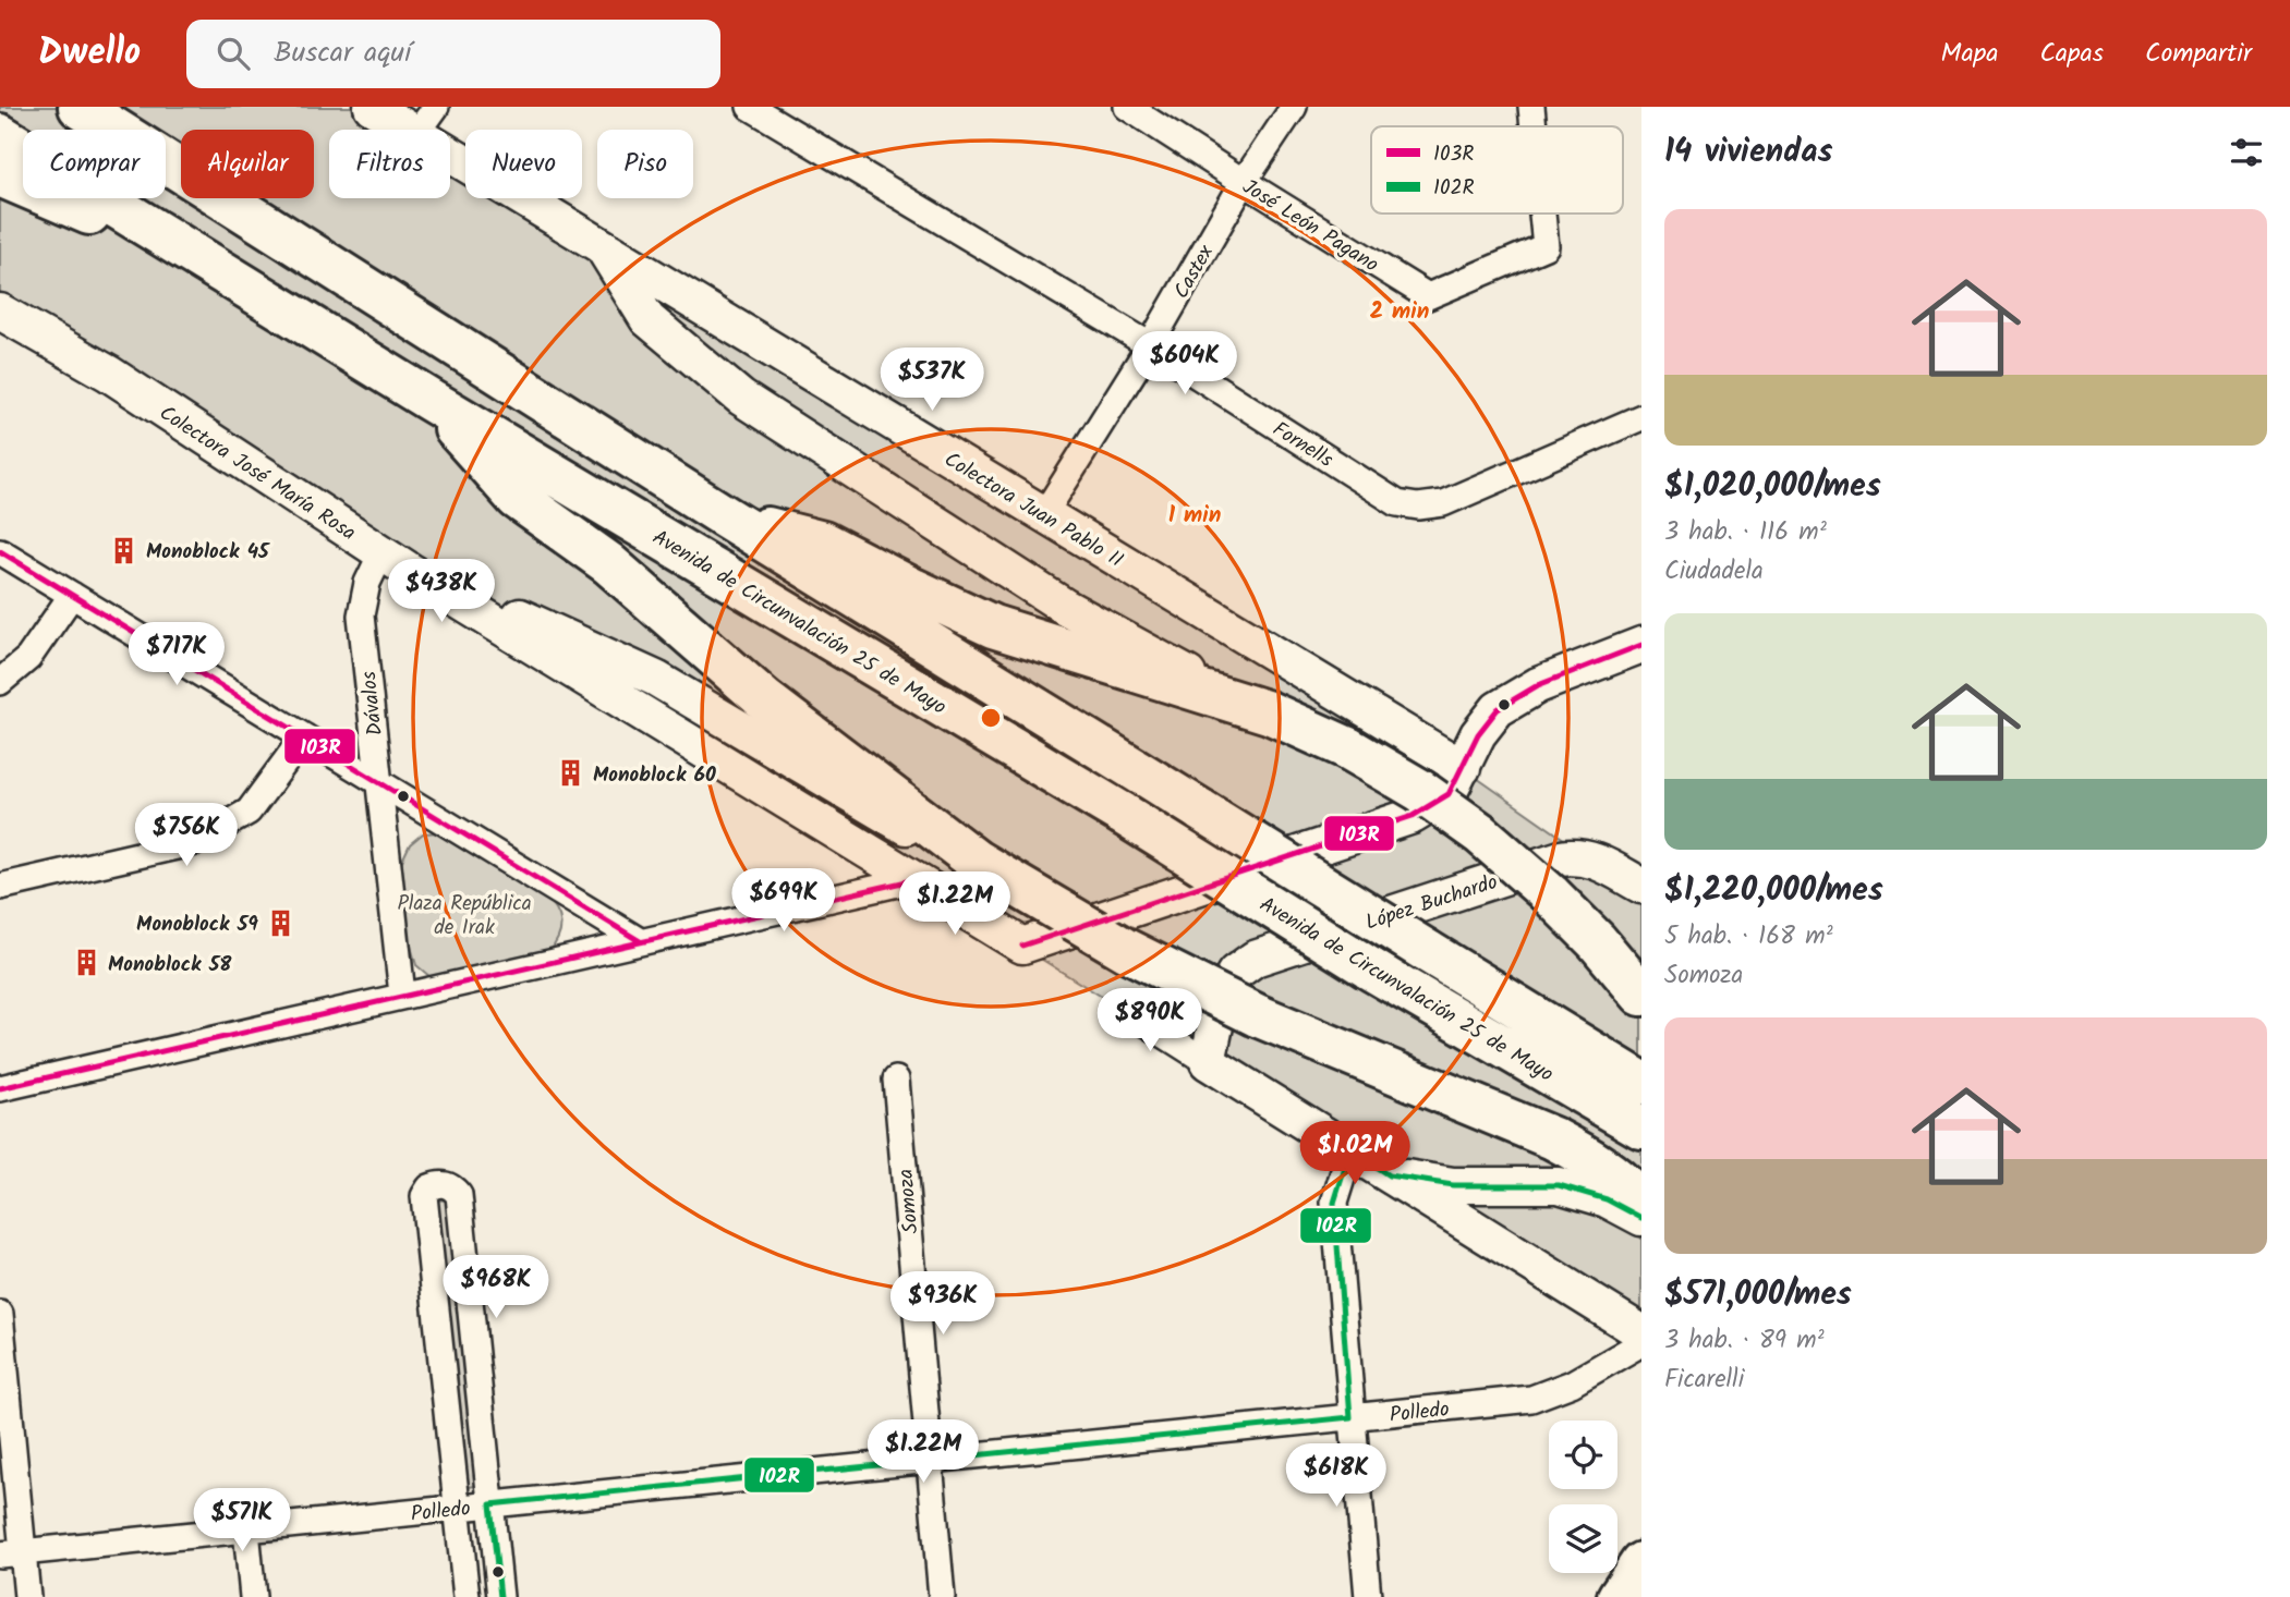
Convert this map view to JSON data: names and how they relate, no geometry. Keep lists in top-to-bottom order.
{
  "streets": {
    "highway": ["Avenida de Circunvalación 25 de Mayo"],
    "main road": ["Colectora José María Rosa", "Colectora Juan Pablo II", "López Buchardo"],
    "street": [
      "José León Pagano",
      "Castex",
      "Fornells",
      "Dávalos",
      "Somoza",
      "Polledo"
    ]
  },
  "crossings": [
    ["José León Pagano", "Castex"],
    ["Castex", "Fornells"],
    ["Castex", "Colectora Juan Pablo II"],
    ["Colectora José María Rosa", "Colectora Juan Pablo II"],
    ["Colectora José María Rosa", "Dávalos"],
    ["Somoza", "Polledo"]
  ],
  "parks": ["Plaza República de Irak"],
  "places": {
    "building": [
      "Monoblock 45",
      "Monoblock 60",
      "Monoblock 59",
      "Monoblock 58"
    ]
  },
  "lines": ["transit line 103R", "transit line 102R"],
  "legend": ["103R", "102R"],
  "page": {
    "header": "Dwello",
    "search": "Buscar aquí",
    "nav": ["Mapa", "Capas", "Compartir"],
    "heading": "14 viviendas",
    "chip": [
      "Comprar",
      "Alquilar",
      "Filtros",
      "Nuevo",
      "Piso"
    ],
    "list": [
      {
        "name": "$1,020,000/mes",
        "note": "3 hab. · 116 m² · Ciudadela"
      },
      {
        "name": "$1,220,000/mes",
        "note": "5 hab. · 168 m² · Somoza"
      },
      {
        "name": "$571,000/mes",
        "note": "3 hab. · 89 m² · Ficarelli"
      }
    ],
    "price": [
      "$604K",
      "$537K",
      "$438K",
      "$717K",
      "$756K",
      "$699K",
      "$1.22M",
      "$890K",
      "$1.02M",
      "$968K",
      "$936K",
      "$1.22M",
      "$618K",
      "$571K"
    ]
  },
  "rings": ["2 min", "1 min"]
}
